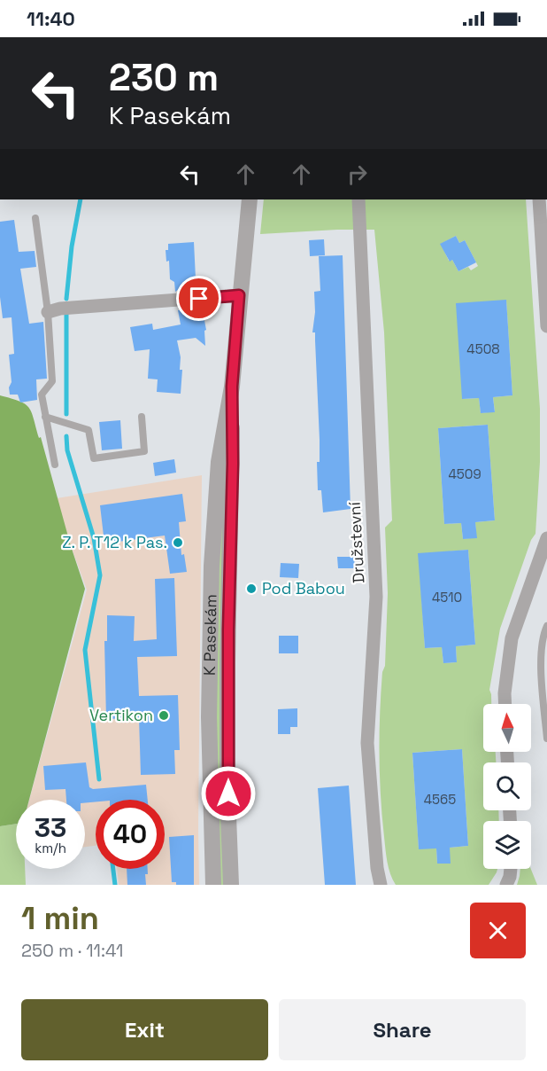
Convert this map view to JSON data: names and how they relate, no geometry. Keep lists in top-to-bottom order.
{
  "streets": {
    "street": ["Družstevní", "K Pasekám"]
  },
  "places": ["Z. P. T12 k Pas.", "Pod Babou", "Vertikon"],
  "house_numbers": [
    "4508",
    "4509",
    "4510",
    "4565"
  ],
  "north": "top",
  "page": {
    "status": "11:40",
    "turn": ["230 m", "K Pasekám"],
    "speed": "33 km/h",
    "limit": "40",
    "heading": ["1 min", "250 m · 11:41"],
    "buttons": ["Exit", "Share"]
  }
}
